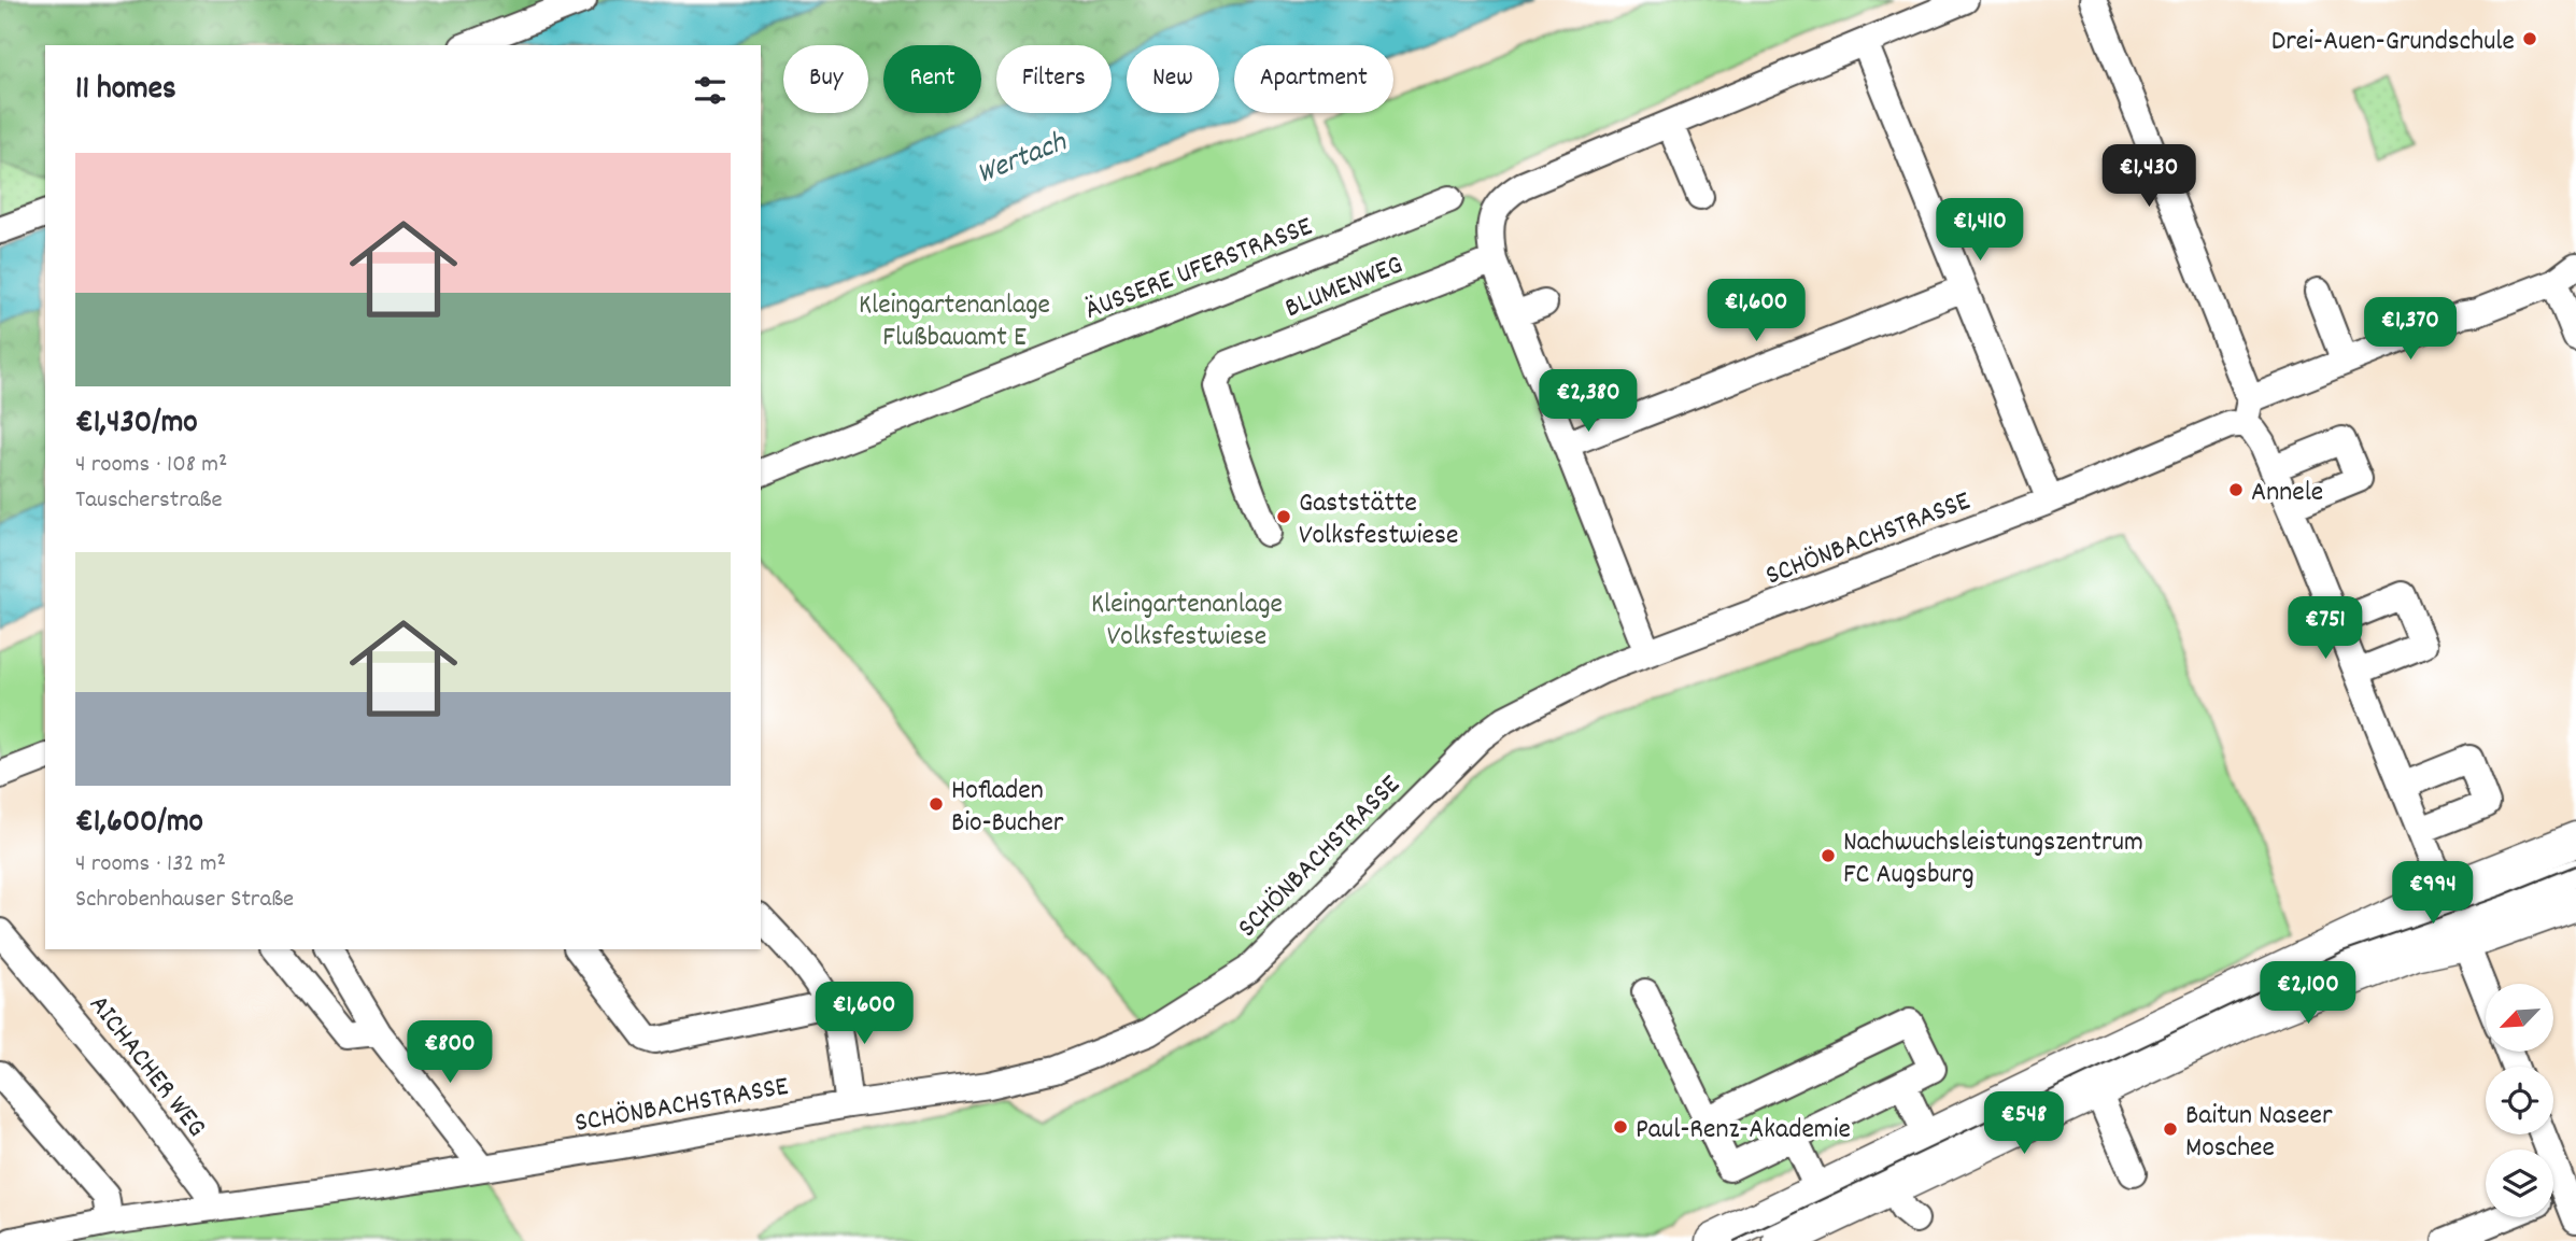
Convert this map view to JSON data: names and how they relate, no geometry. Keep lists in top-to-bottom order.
{
  "streets": {
    "street": [
      "ÄUSSERE UFERSTRASSE",
      "BLUMENWEG",
      "SCHÖNBACHSTRASSE",
      "AICHACHER WEG"
    ]
  },
  "crossings": [
    ["SCHÖNBACHSTRASSE", "AICHACHER WEG"]
  ],
  "water": ["Wertach"],
  "parks": ["Kleingartenanlage Flußbauamt E", "Kleingartenanlage Volksfestwiese"],
  "places": [
    "Drei-Auen-Grundschule",
    "Annele",
    "Gaststätte Volksfestwiese",
    "Hofladen Bio-Bucher",
    "Nachwuchsleistungszentrum FC Augsburg",
    "Paul-Renz-Akademie",
    "Baitun Naseer Moschee"
  ],
  "north": "bottom left",
  "page": {
    "chip": [
      "Buy",
      "Rent",
      "Filters",
      "New",
      "Apartment"
    ],
    "heading": "11 homes",
    "list": [
      {
        "name": "€1,430/mo",
        "note": "4 rooms · 108 m² · Tauscherstraße"
      },
      {
        "name": "€1,600/mo",
        "note": "4 rooms · 132 m² · Schrobenhauser Straße"
      }
    ],
    "price": [
      "€1,430",
      "€1,410",
      "€1,600",
      "€1,370",
      "€2,380",
      "€751",
      "€994",
      "€2,100",
      "€1,600",
      "€800",
      "€548"
    ]
  }
}
